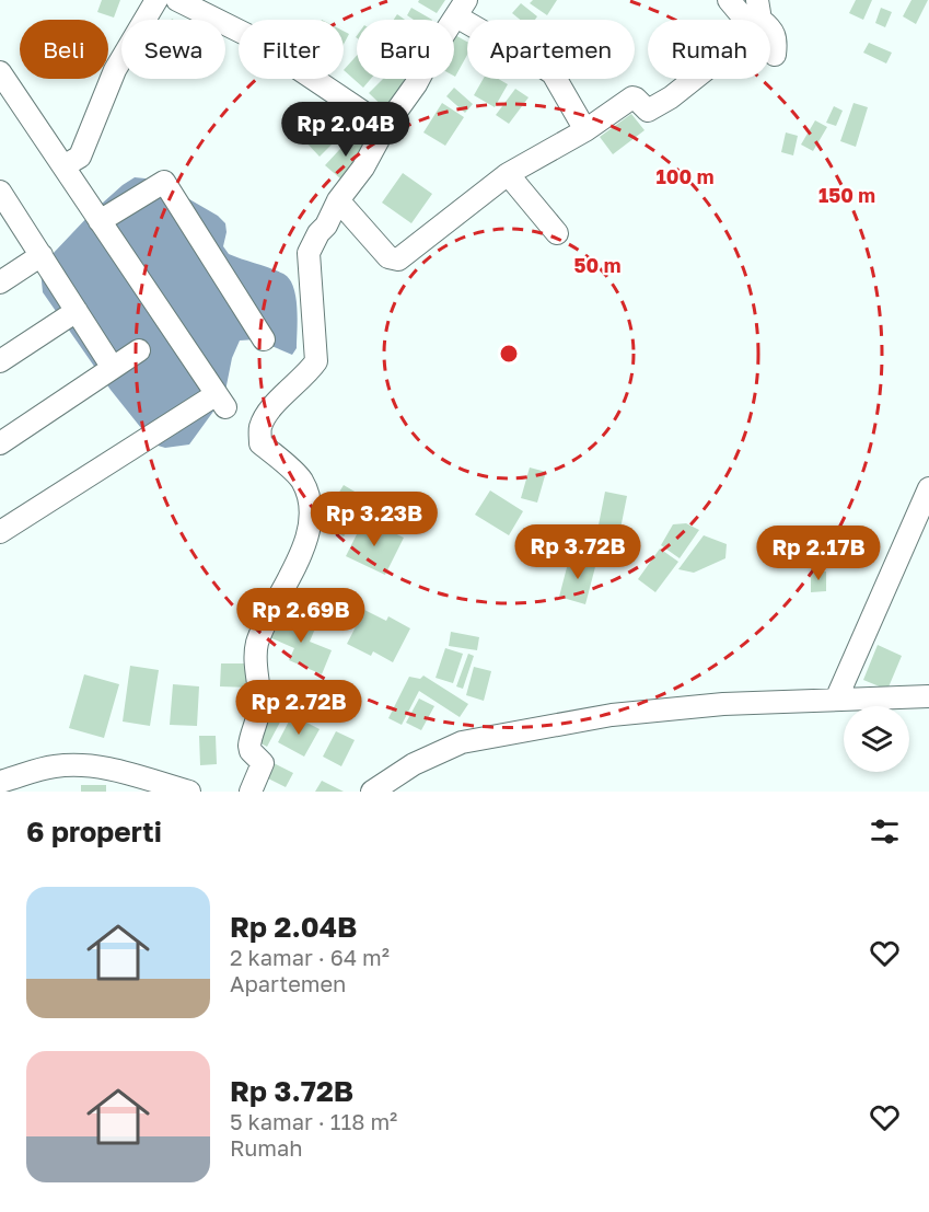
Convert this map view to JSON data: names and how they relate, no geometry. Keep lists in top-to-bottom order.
{
  "page": {
    "chip": [
      "Beli",
      "Sewa",
      "Filter",
      "Baru",
      "Apartemen",
      "Rumah"
    ],
    "price": [
      "Rp 2.04B",
      "Rp 3.23B",
      "Rp 3.72B",
      "Rp 2.17B",
      "Rp 2.69B",
      "Rp 2.72B"
    ],
    "heading": "6 properti",
    "list": [
      {
        "name": "Rp 2.04B",
        "note": "2 kamar · 64 m² · Apartemen"
      },
      {
        "name": "Rp 3.72B",
        "note": "5 kamar · 118 m² · Rumah"
      }
    ]
  },
  "rings": ["100 m", "150 m", "50 m"]
}
